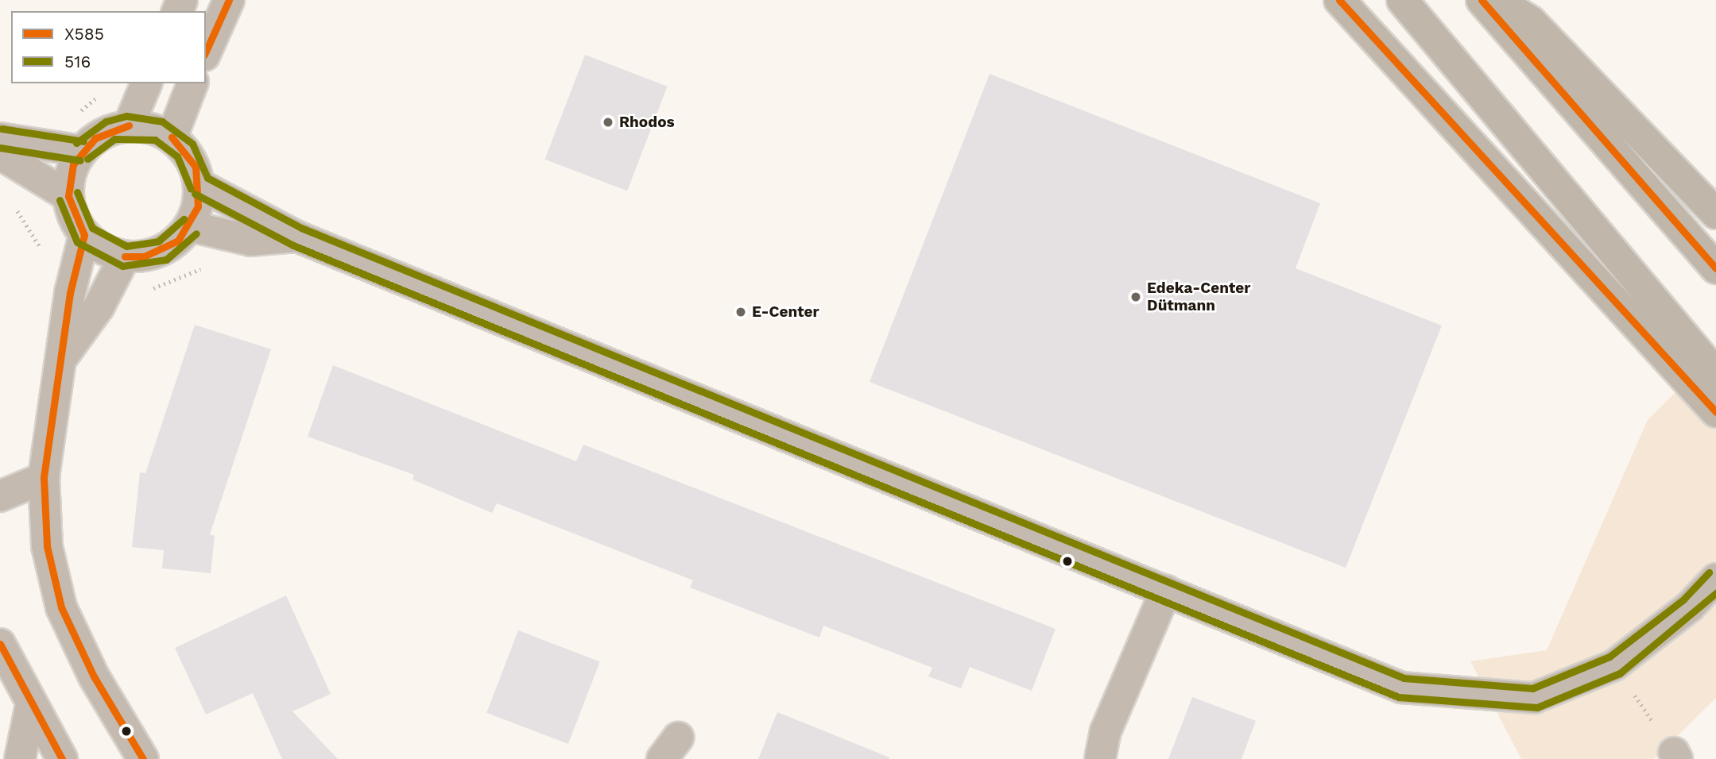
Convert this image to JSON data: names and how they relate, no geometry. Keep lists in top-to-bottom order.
{
  "places": ["Rhodos", "Edeka-Center Dütmann", "E-Center"],
  "lines": ["transit line X585", "transit line 516"],
  "legend": ["X585", "516"]
}
